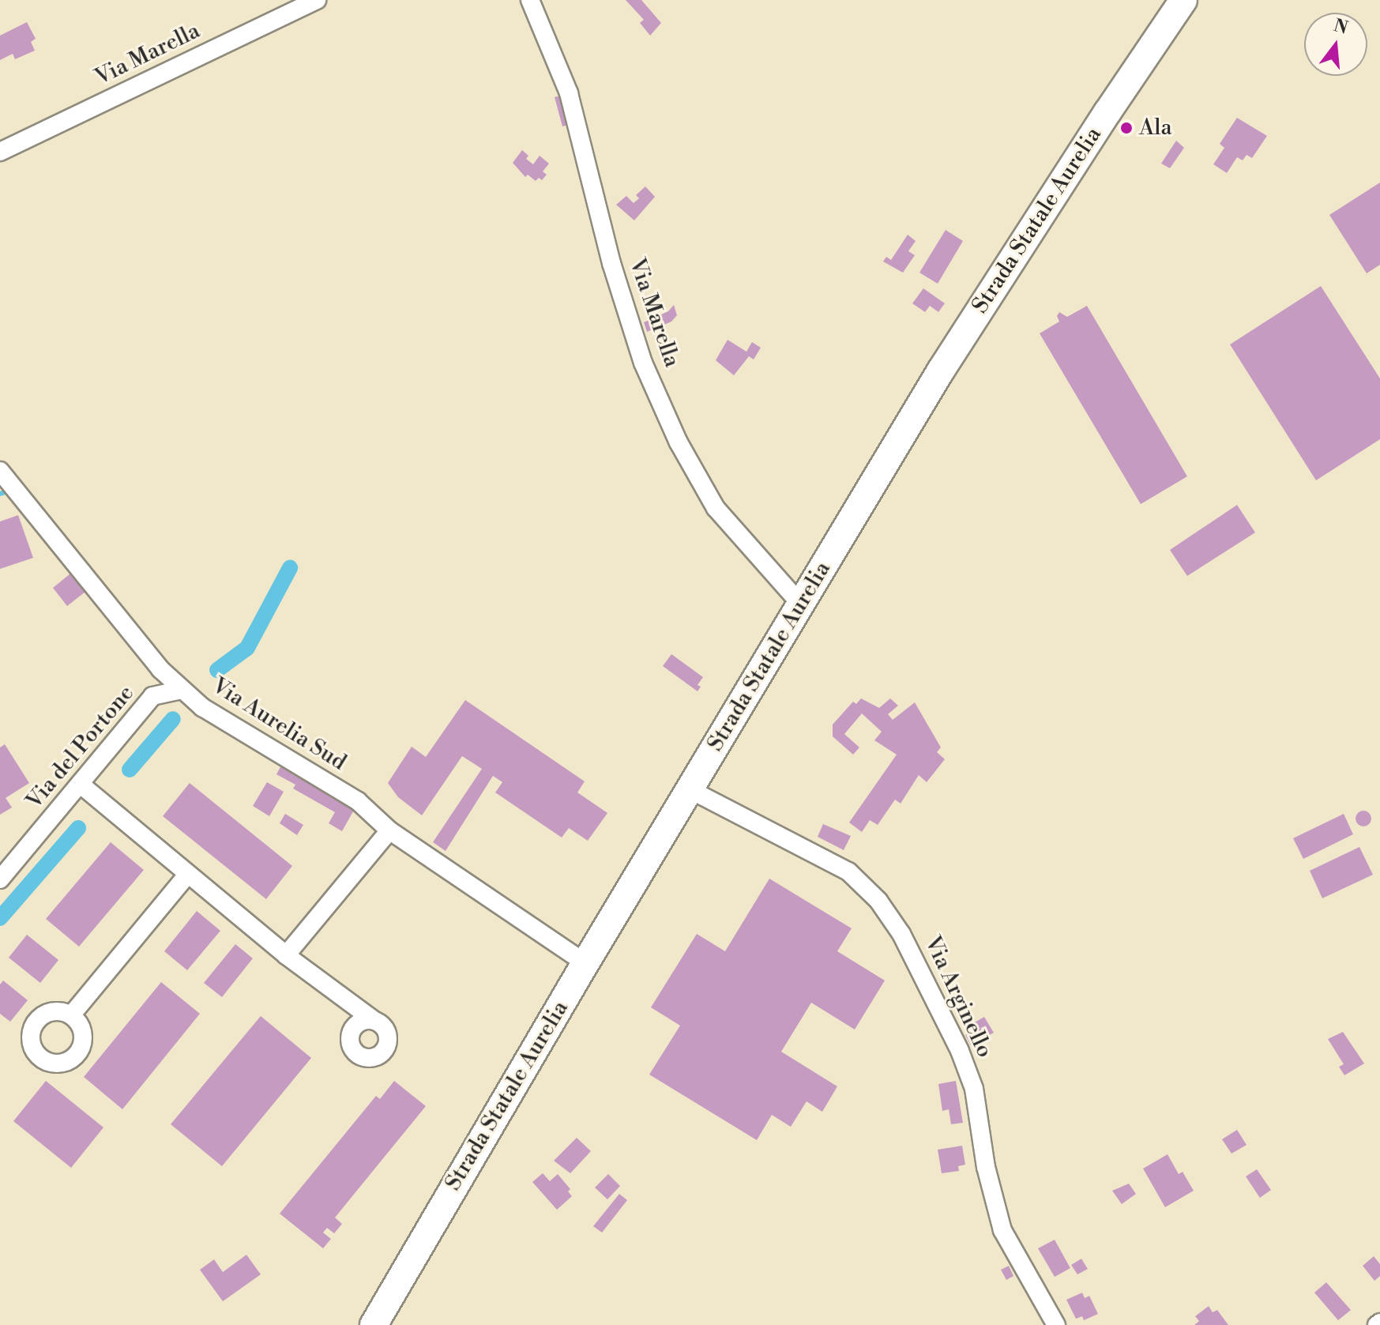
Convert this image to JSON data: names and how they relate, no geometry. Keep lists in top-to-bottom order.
{
  "streets": {
    "main road": ["Strada Statale Aurelia"],
    "street": [
      "Via Marella",
      "Via Aurelia Sud",
      "Via del Portone",
      "Via Arginello"
    ]
  },
  "crossings": [
    ["Via Marella", "Strada Statale Aurelia"],
    ["Strada Statale Aurelia", "Via Aurelia Sud"],
    ["Strada Statale Aurelia", "Via Arginello"],
    ["Via Aurelia Sud", "Via del Portone"]
  ],
  "places": ["Ala"],
  "north": "top"
}
